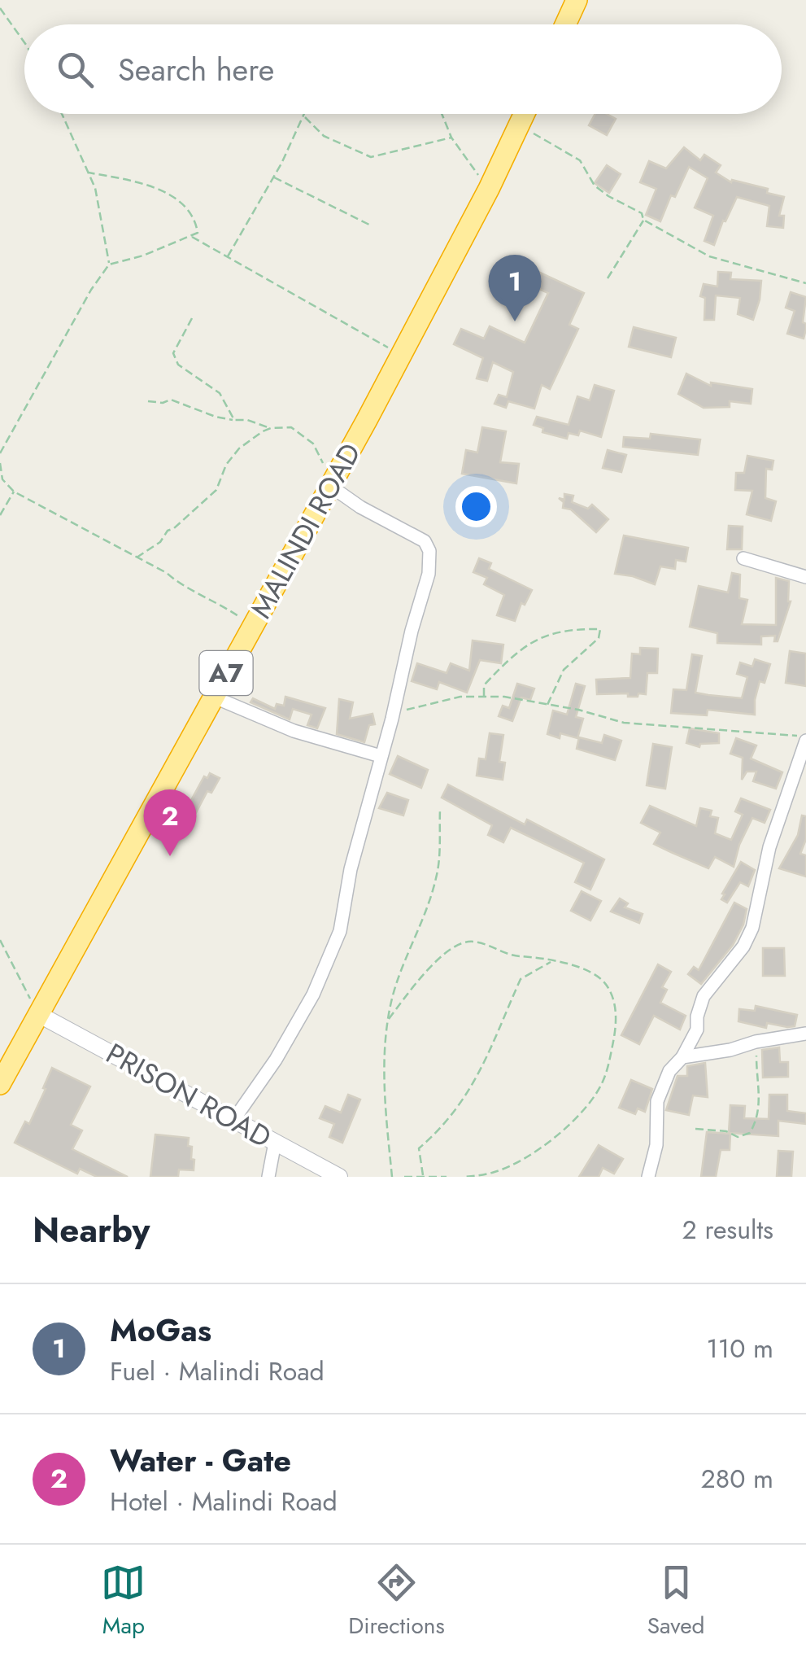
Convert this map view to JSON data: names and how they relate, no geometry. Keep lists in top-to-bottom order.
{
  "streets": {
    "highway": ["MALINDI ROAD", "A7"],
    "street": ["PRISON ROAD"]
  },
  "crossings": [
    ["MALINDI ROAD", "PRISON ROAD"]
  ],
  "page": {
    "search": "Search here",
    "pins": ["1", "2"],
    "heading": ["Nearby", "2 results"],
    "list": [
      {
        "mark": "1",
        "name": "MoGas",
        "note": "Fuel · Malindi Road",
        "value": "110 m"
      },
      {
        "mark": "2",
        "name": "Water - Gate",
        "note": "Hotel · Malindi Road",
        "value": "280 m"
      }
    ],
    "nav": ["Map", "Directions", "Saved"]
  }
}
